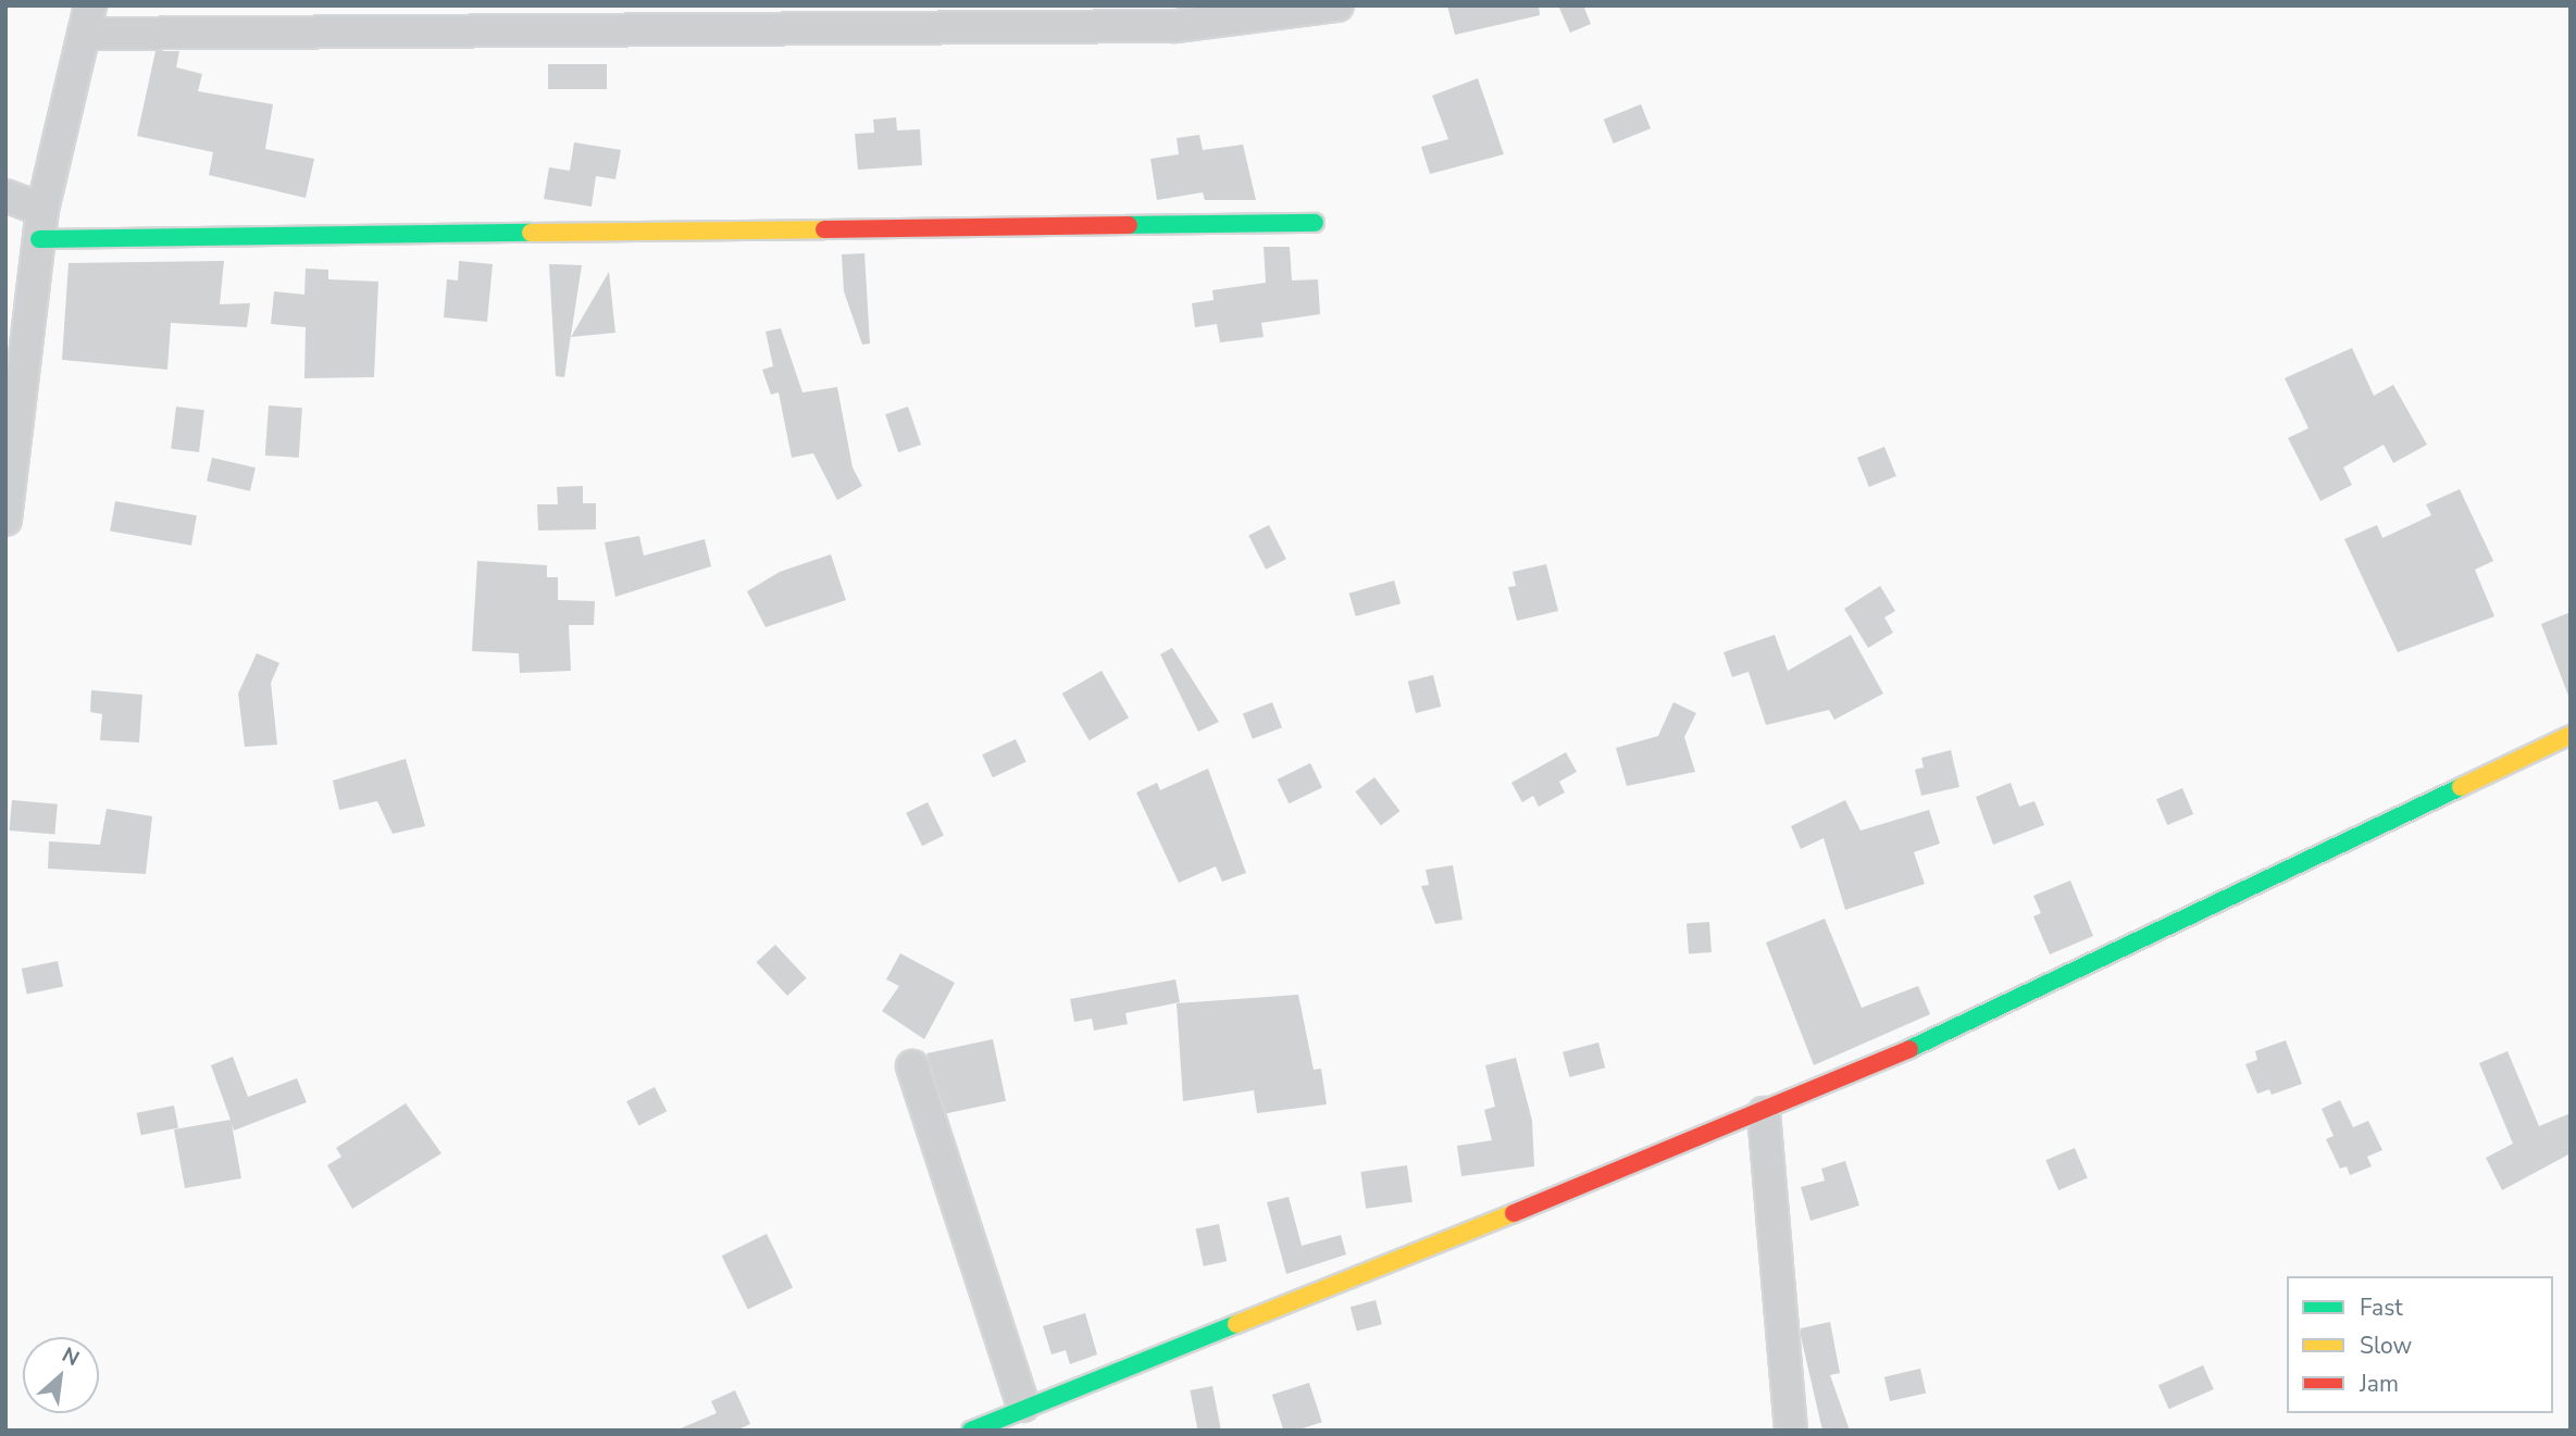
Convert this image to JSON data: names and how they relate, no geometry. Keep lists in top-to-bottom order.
{
  "legend": ["Fast", "Slow", "Jam"],
  "north": "top right"
}
